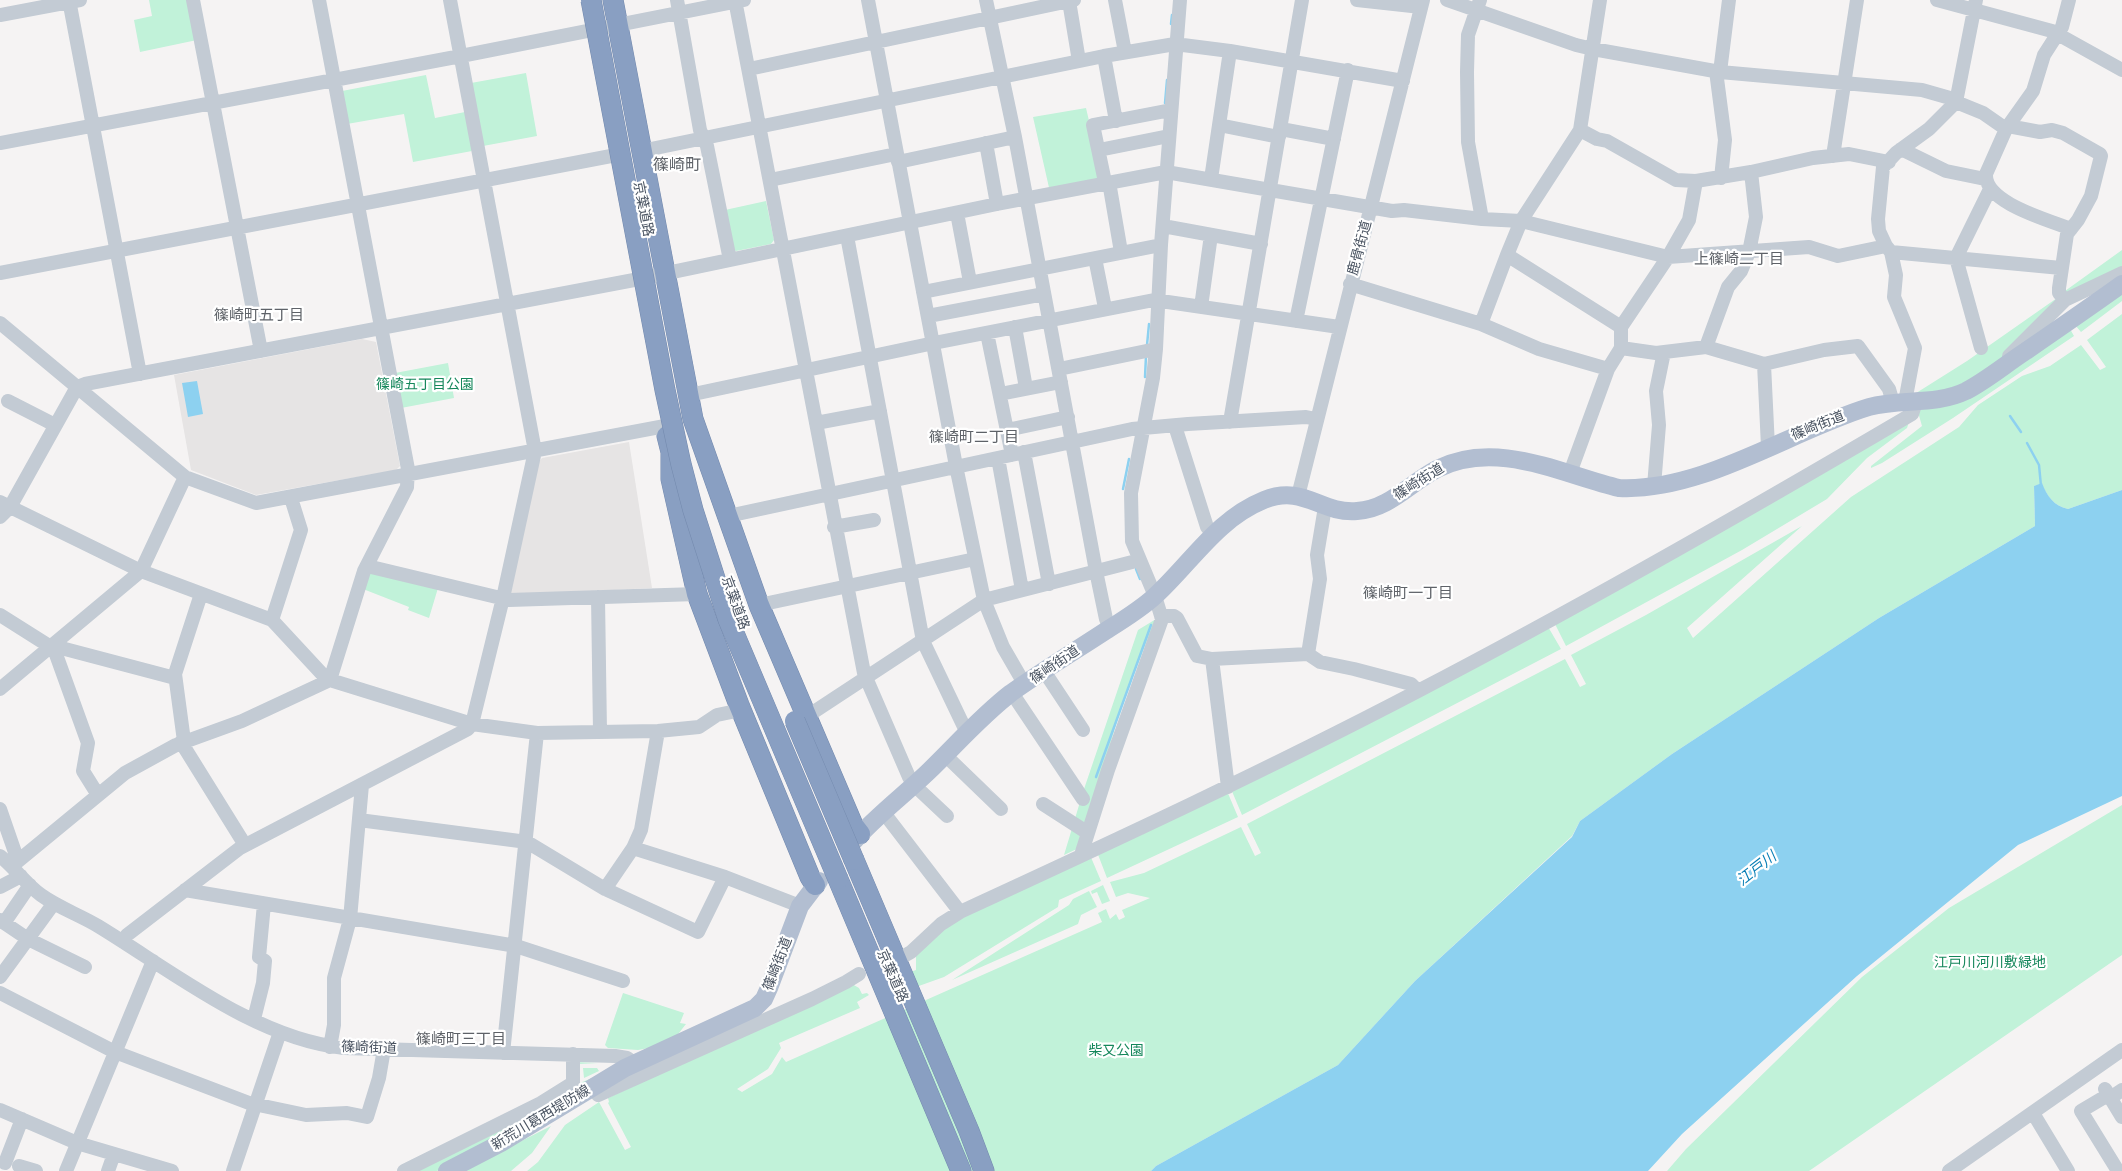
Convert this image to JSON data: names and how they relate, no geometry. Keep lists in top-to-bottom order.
{
  "streets": {
    "highway": ["京葉道路"],
    "main road": ["篠崎街道", "新荒川葛西堤防線"],
    "street": ["鹿骨街道"]
  },
  "crossings": [
    ["京葉道路", "篠崎街道"],
    ["鹿骨街道", "篠崎街道"],
    ["篠崎街道", "新荒川葛西堤防線"]
  ],
  "districts": [
    "篠崎町",
    "上篠崎二丁目",
    "篠崎町五丁目",
    "篠崎町二丁目",
    "篠崎町一丁目",
    "篠崎町三丁目"
  ],
  "water": ["江戸川"],
  "parks": ["篠崎五丁目公園", "江戸川河川敷緑地", "柴又公園"]
}
